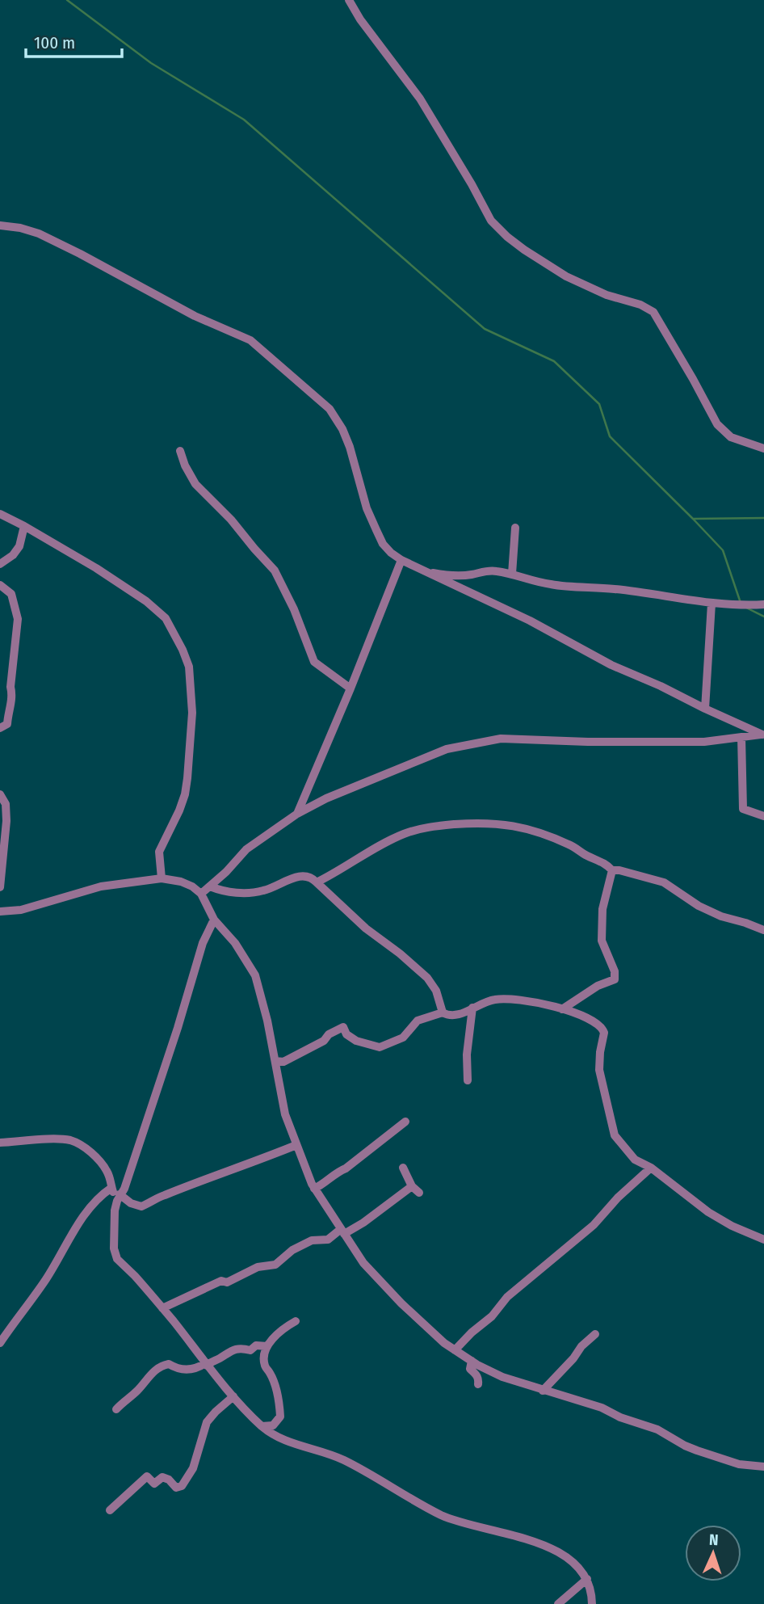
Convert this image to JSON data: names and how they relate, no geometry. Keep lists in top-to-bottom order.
{
  "scale_bar": "100 m",
  "north": "top"
}
